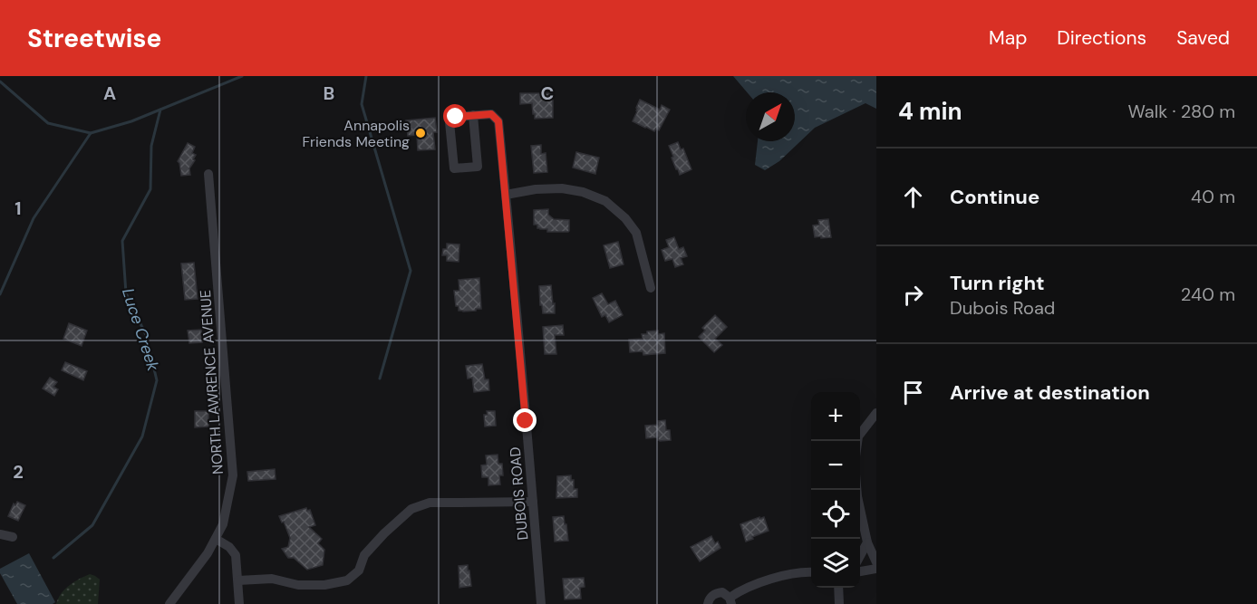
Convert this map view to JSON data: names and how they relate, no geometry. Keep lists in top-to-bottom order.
{
  "streets": {
    "street": ["NORTH LAWRENCE AVENUE", "DUBOIS ROAD"]
  },
  "water": ["Luce Creek"],
  "places": ["Annapolis Friends Meeting"],
  "north": "top right",
  "page": {
    "header": "Streetwise",
    "nav": ["Map", "Directions", "Saved"],
    "heading": ["4 min", "Walk · 280 m"],
    "list": [
      ["Continue", "40 m"],
      ["Turn right", "Dubois Road", "240 m"],
      "Arrive at destination"
    ],
    "map_buttons": ["+", "−"]
  },
  "grid": {
    "columns": ["A", "B", "C"],
    "rows": ["1", "2"]
  }
}
